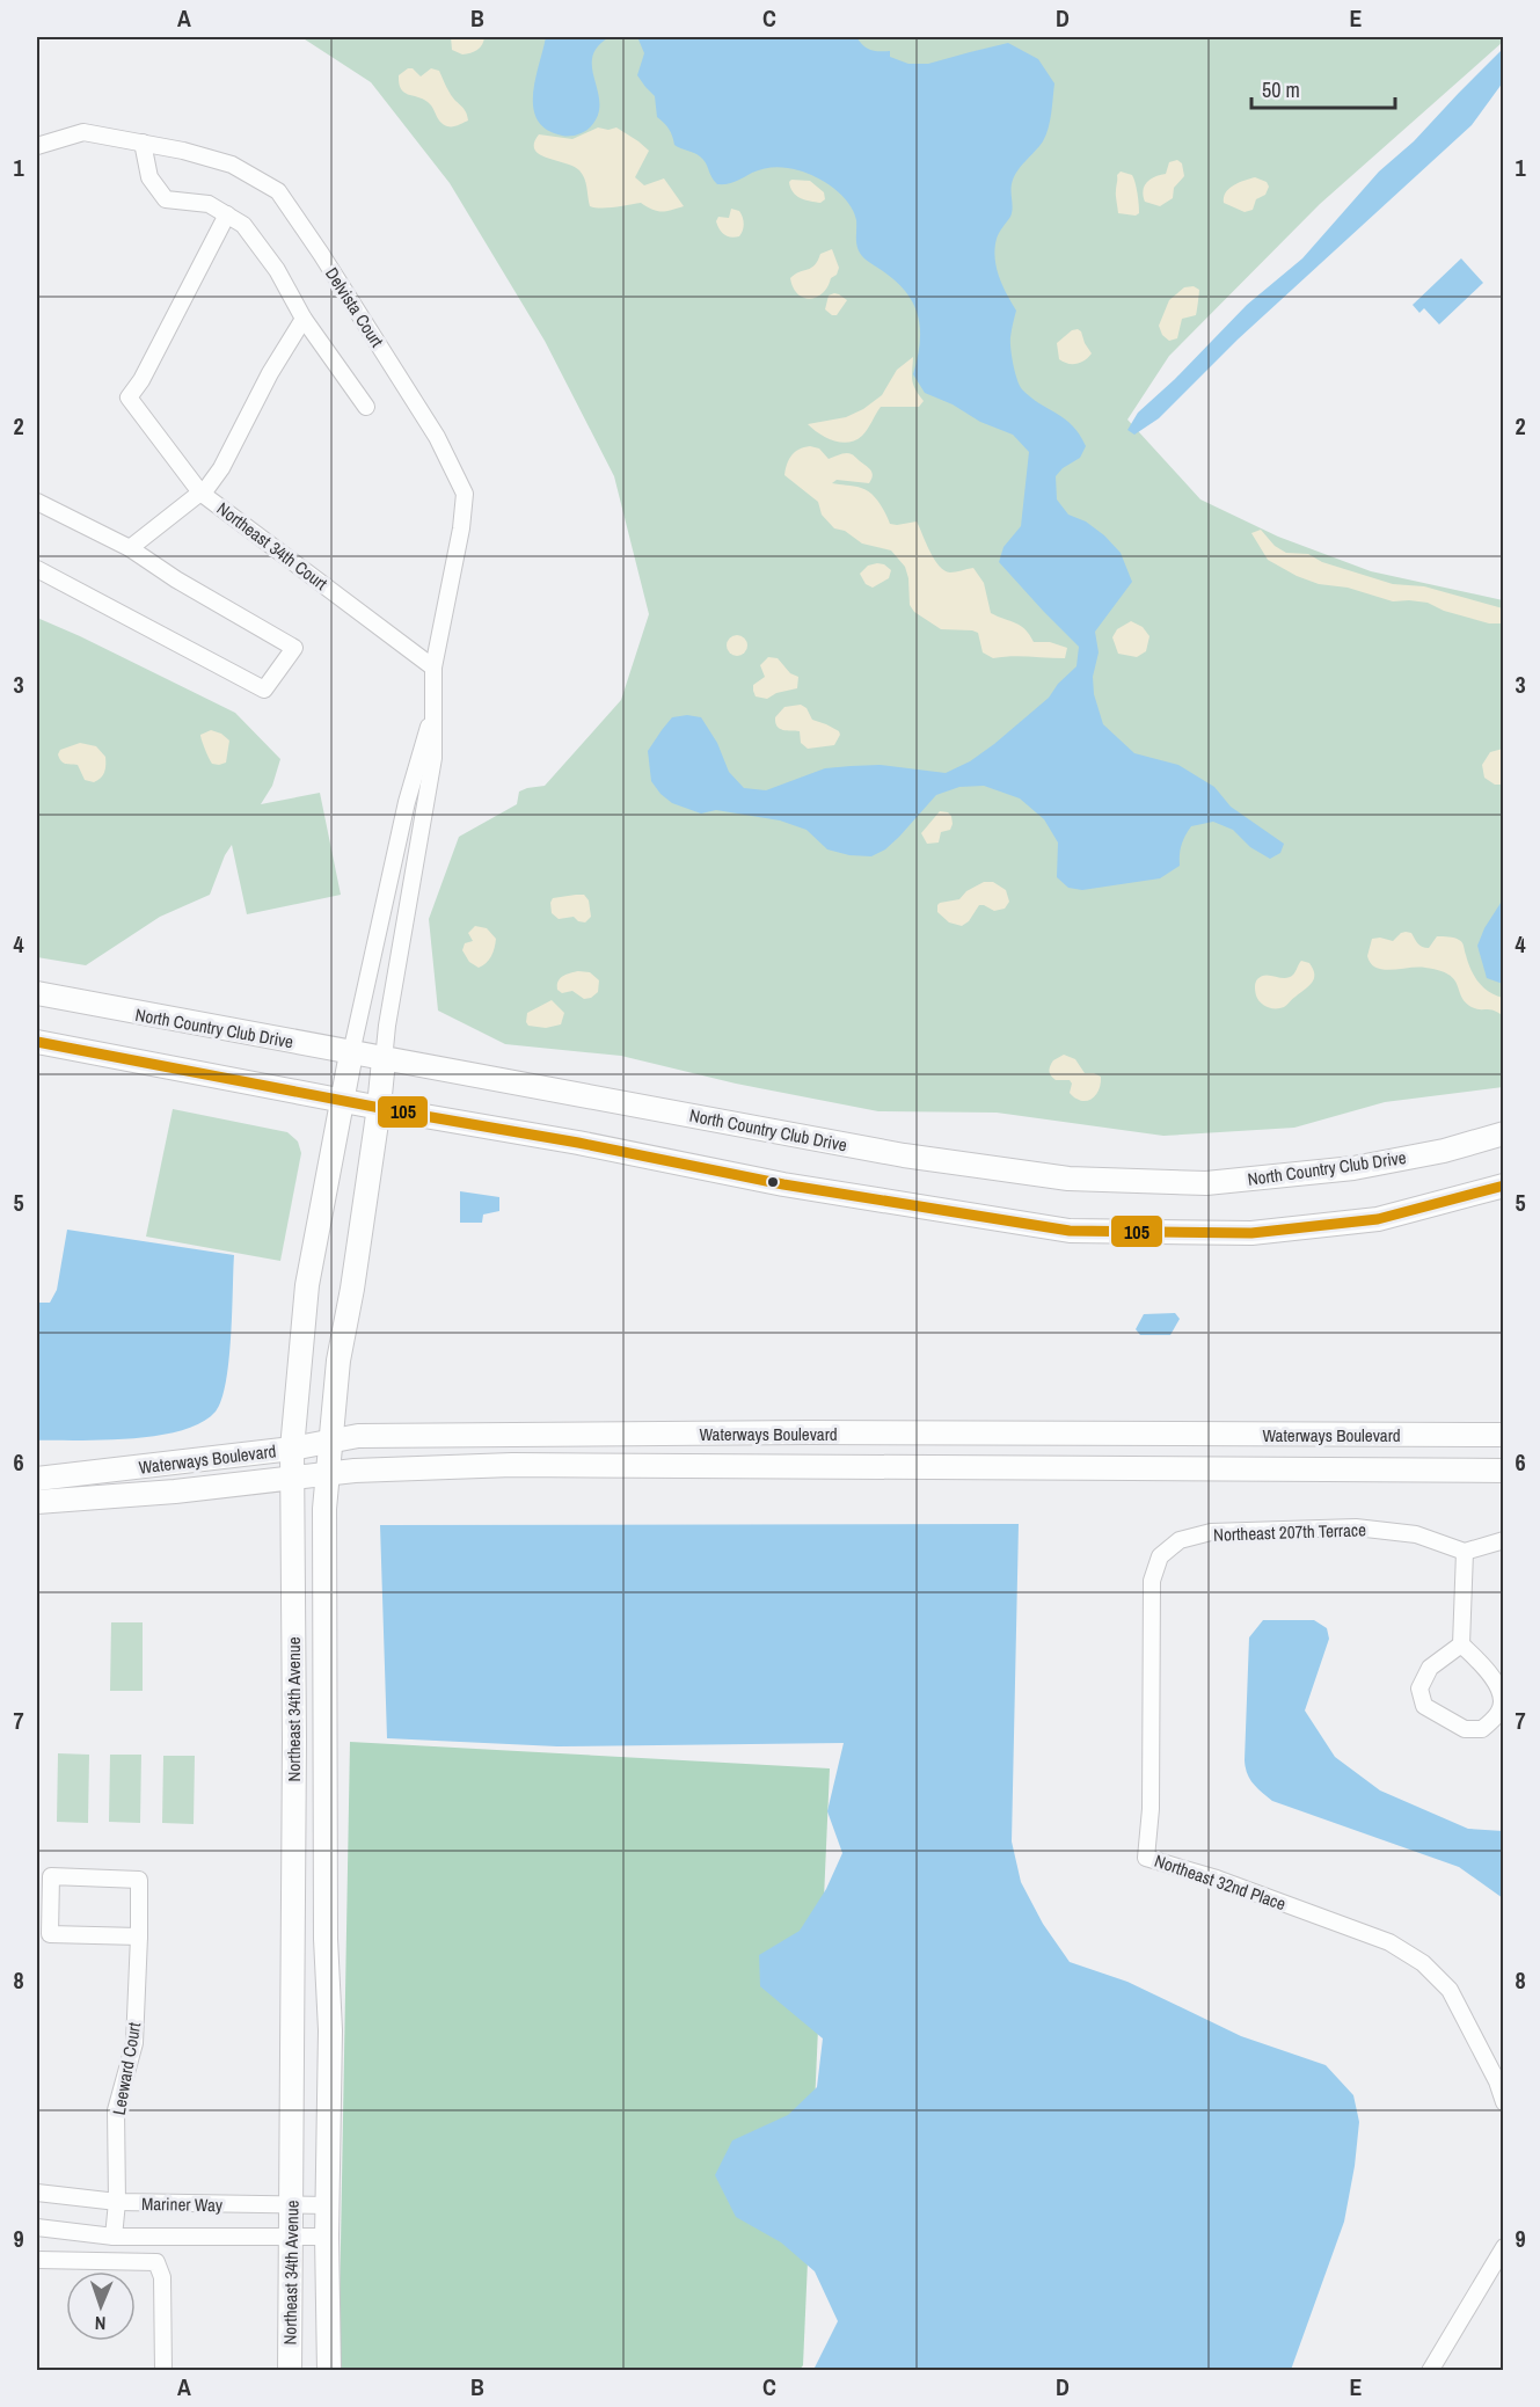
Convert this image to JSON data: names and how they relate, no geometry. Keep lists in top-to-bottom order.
{
  "streets": {
    "street": [
      "Delvista Court",
      "Northeast 34th Court",
      "North Country Club Drive",
      "Waterways Boulevard",
      "Northeast 207th Terrace",
      "Northeast 34th Avenue",
      "Northeast 32nd Place",
      "Leeward Court",
      "Mariner Way"
    ]
  },
  "crossings": [
    ["Delvista Court", "Northeast 34th Court"],
    ["North Country Club Drive", "Northeast 34th Avenue"],
    ["Waterways Boulevard", "Northeast 34th Avenue"],
    ["Northeast 207th Terrace", "Northeast 32nd Place"],
    ["Northeast 34th Avenue", "Mariner Way"],
    ["Leeward Court", "Mariner Way"]
  ],
  "lines": ["transit line 105"],
  "scale_bar": "50 m",
  "north": "bottom",
  "grid": {
    "columns": [
      "A",
      "B",
      "C",
      "D",
      "E"
    ],
    "rows": [
      "1",
      "2",
      "3",
      "4",
      "5",
      "6",
      "7",
      "8",
      "9"
    ]
  }
}
